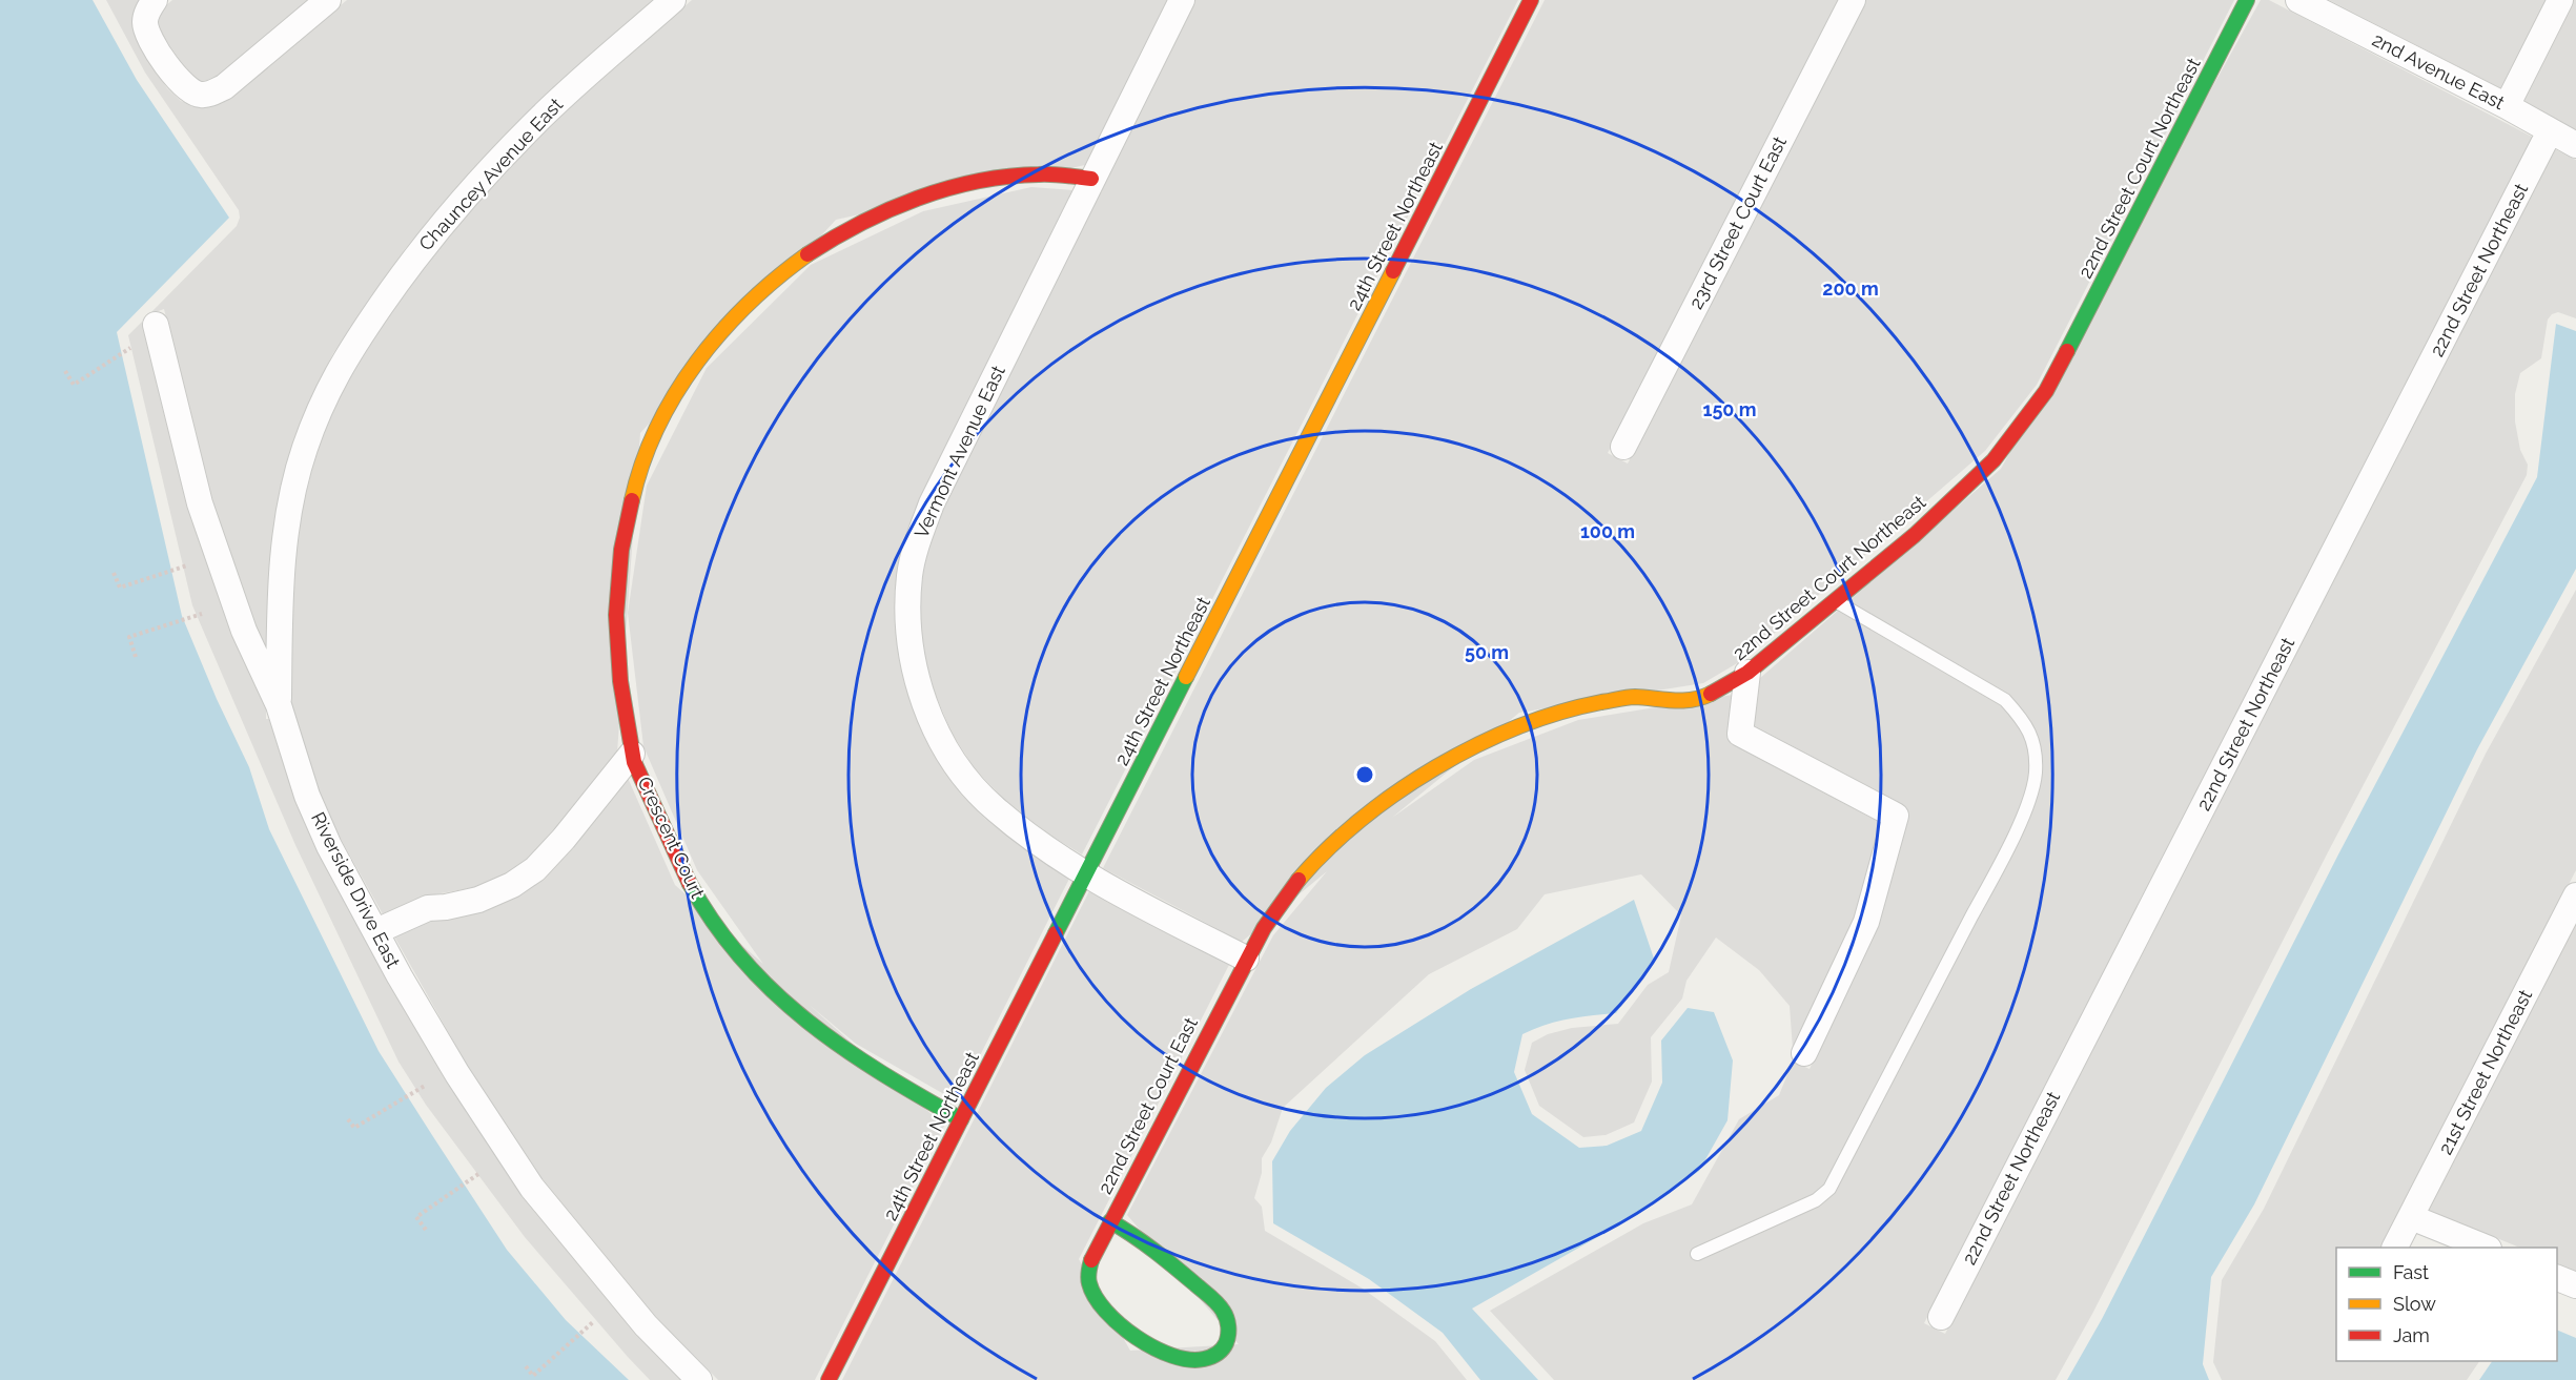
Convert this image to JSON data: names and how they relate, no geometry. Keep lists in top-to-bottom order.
{
  "streets": {
    "street": [
      "2nd Avenue East",
      "22nd Street Court Northeast",
      "Chauncey Avenue East",
      "23rd Street Court East",
      "24th Street Northeast",
      "22nd Street Northeast",
      "Vermont Avenue East",
      "Crescent Court",
      "Riverside Drive East",
      "21st Street Northeast",
      "22nd Street Court East"
    ]
  },
  "crossings": [
    ["2nd Avenue East", "22nd Street Northeast"],
    ["22nd Street Court Northeast", "Vermont Avenue East"],
    ["22nd Street Court Northeast", "22nd Street Court East"],
    ["Chauncey Avenue East", "Riverside Drive East"],
    ["24th Street Northeast", "Vermont Avenue East"],
    ["24th Street Northeast", "Crescent Court"],
    ["Vermont Avenue East", "22nd Street Court East"],
    ["Crescent Court", "Riverside Drive East"]
  ],
  "legend": ["Fast", "Slow", "Jam"],
  "rings": [
    "200 m",
    "150 m",
    "100 m",
    "50 m"
  ]
}
